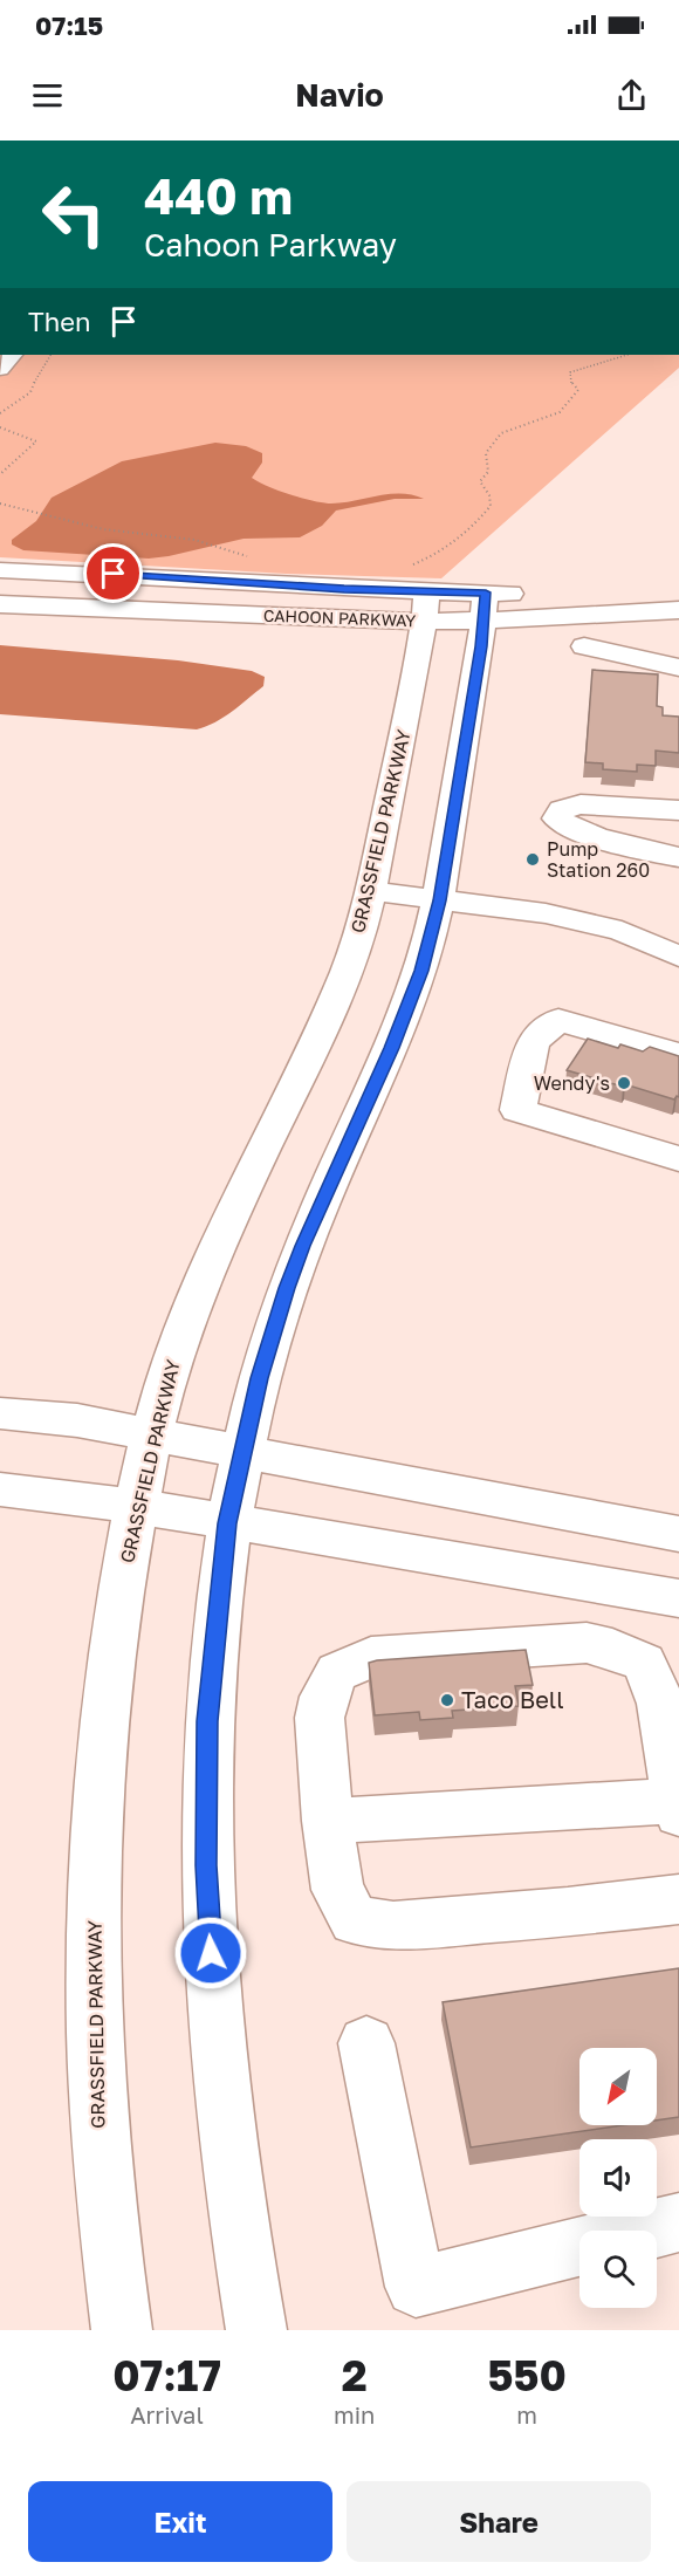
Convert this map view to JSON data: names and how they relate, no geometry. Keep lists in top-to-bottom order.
{
  "streets": {
    "street": ["CAHOON PARKWAY", "GRASSFIELD PARKWAY"]
  },
  "crossings": [
    ["CAHOON PARKWAY", "GRASSFIELD PARKWAY"]
  ],
  "places": ["Pump Station 260", "Wendy's", "Taco Bell"],
  "north": "bottom left",
  "page": {
    "status": "07:15",
    "header": "Navio",
    "turn": ["440 m", "Cahoon Parkway"],
    "then": "Then",
    "eta": [
      "07:17",
      "Arrival",
      "2",
      "min",
      "550",
      "m"
    ],
    "buttons": ["Exit", "Share"]
  }
}
